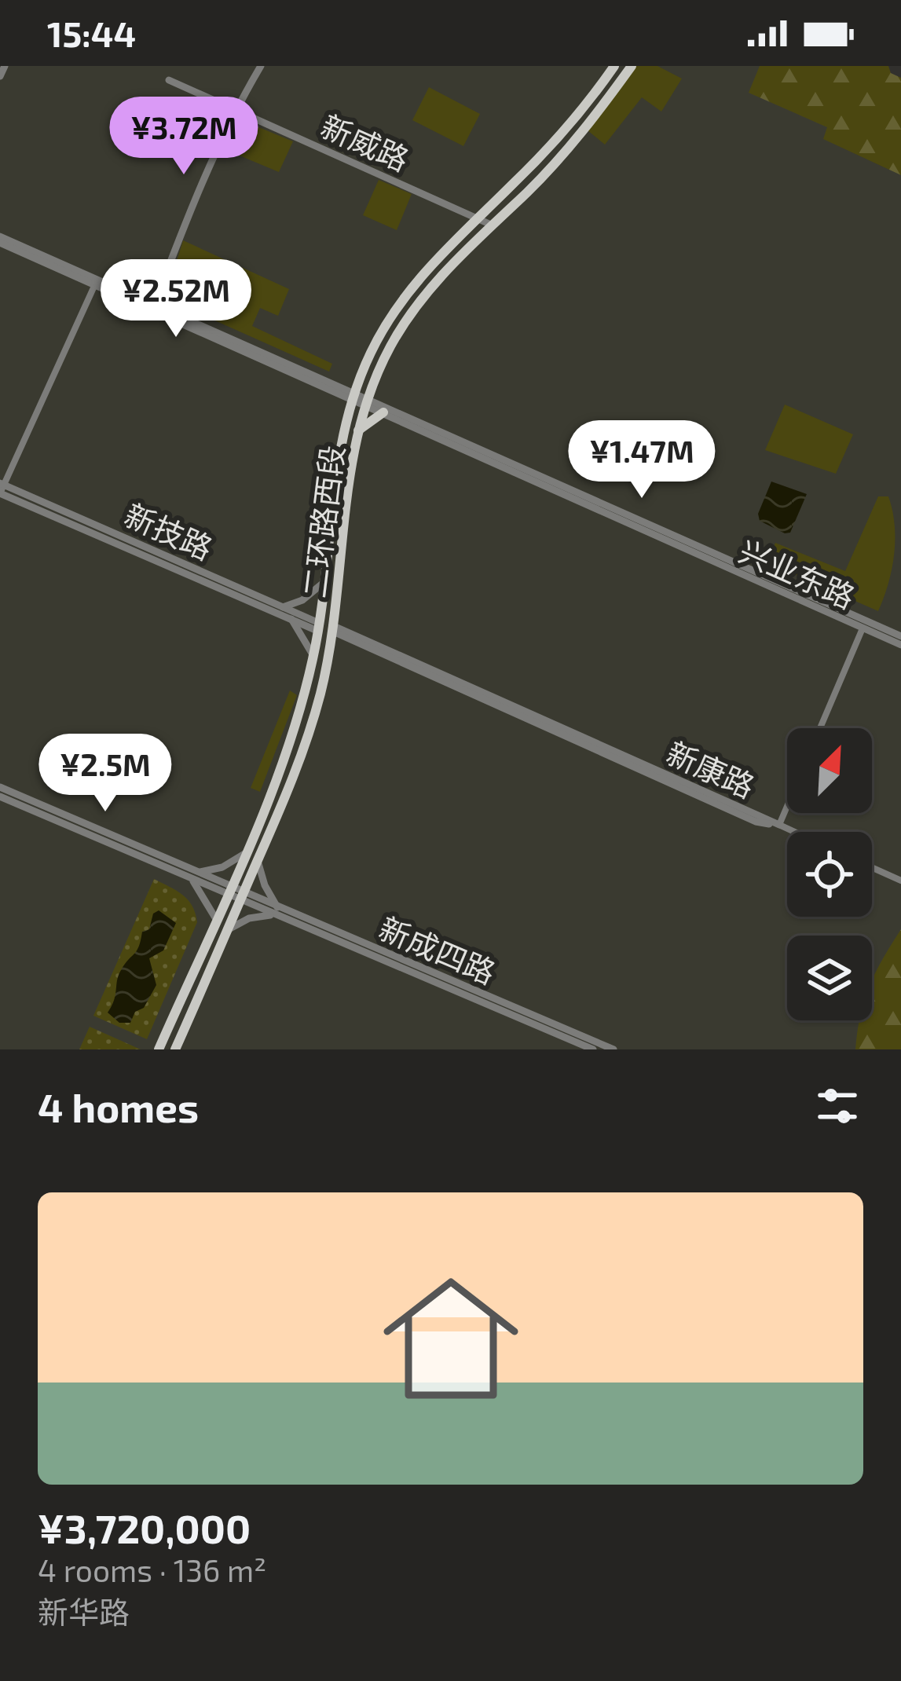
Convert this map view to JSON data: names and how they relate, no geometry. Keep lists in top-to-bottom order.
{
  "streets": {
    "main road": ["二环路西段"],
    "street": [
      "新威路",
      "新技路",
      "兴业东路",
      "新康路",
      "新成四路"
    ]
  },
  "crossings": [
    ["新威路", "二环路西段"],
    ["二环路西段", "新技路"],
    ["二环路西段", "兴业东路"],
    ["二环路西段", "新康路"],
    ["二环路西段", "新成四路"]
  ],
  "north": "top right",
  "page": {
    "status": "15:44",
    "price": [
      "¥3.72M",
      "¥2.52M",
      "¥1.47M",
      "¥2.5M"
    ],
    "heading": "4 homes",
    "list": [
      {
        "name": "¥3,720,000",
        "note": "4 rooms · 136 m² · 新华路"
      }
    ]
  }
}
